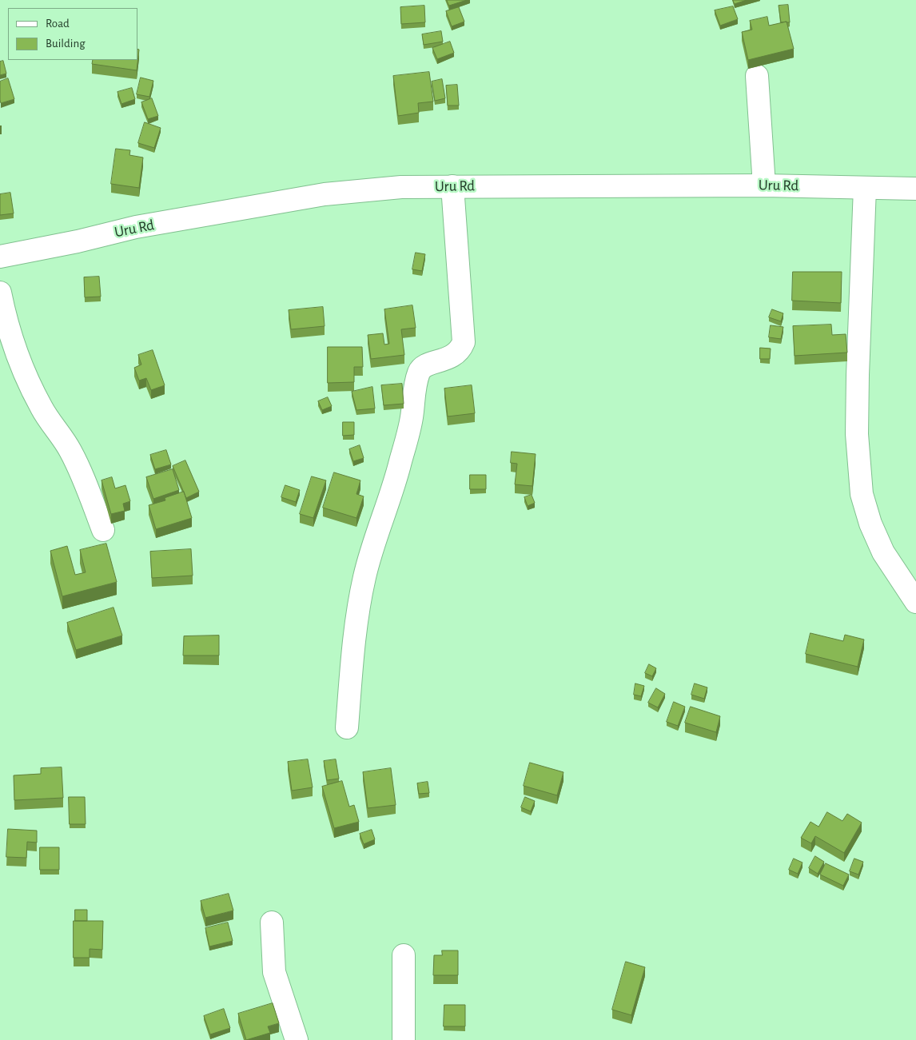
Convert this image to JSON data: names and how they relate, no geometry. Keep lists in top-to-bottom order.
{
  "streets": {
    "street": ["Uru Rd"]
  },
  "legend": ["Road", "Building"]
}
